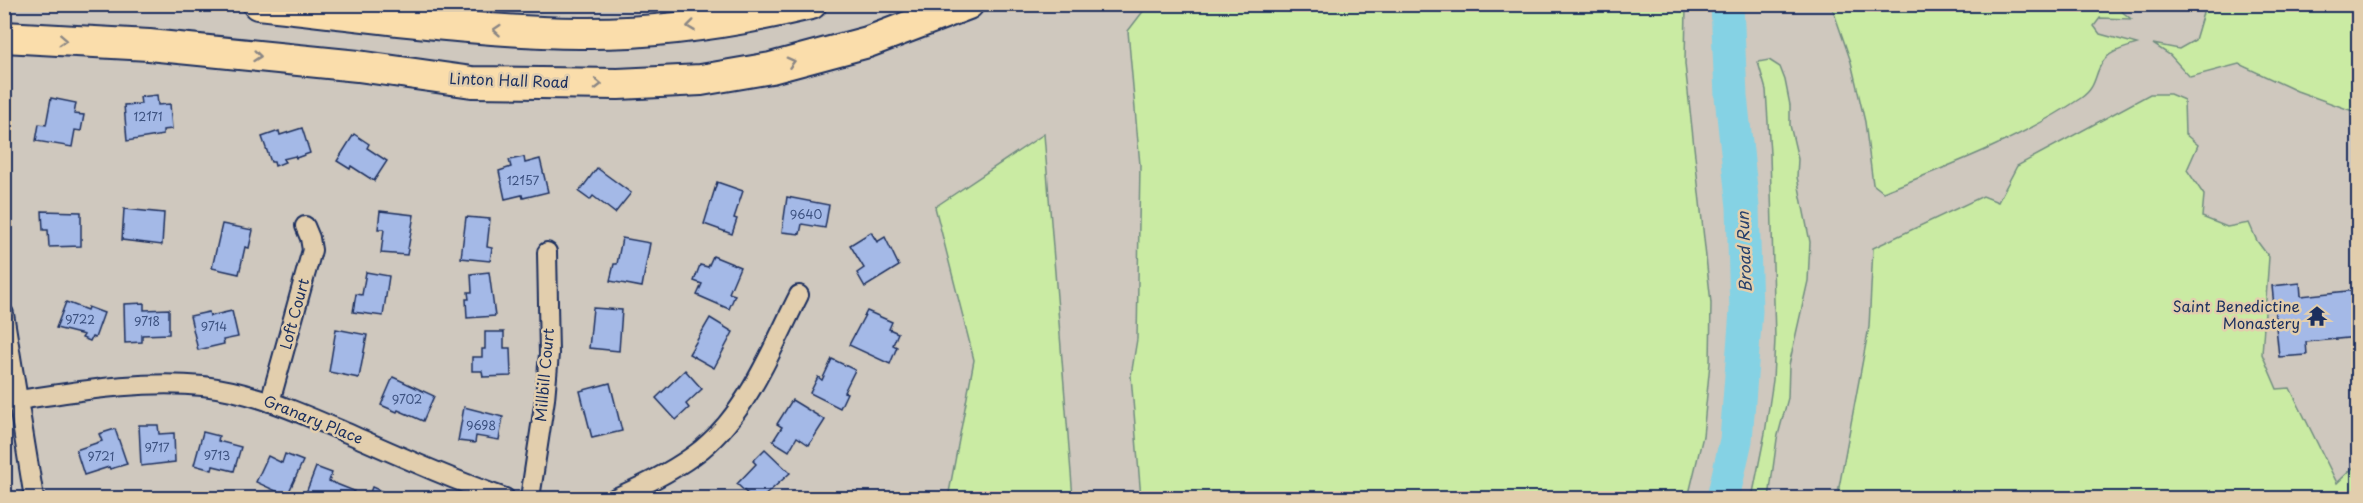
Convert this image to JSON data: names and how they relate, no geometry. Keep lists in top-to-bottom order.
{
  "streets": {
    "main road": ["Linton Hall Road"],
    "street": ["Loft Court", "Millbill Court", "Granary Place"]
  },
  "crossings": [
    ["Loft Court", "Granary Place"]
  ],
  "water": ["Broad Run"],
  "places": {
    "temple": ["Saint Benedictine Monastery"]
  },
  "house_numbers": [
    "12171",
    "12157",
    "9640",
    "9722",
    "9718",
    "9714",
    "9702",
    "9698",
    "9717",
    "9713",
    "9721"
  ]
}
